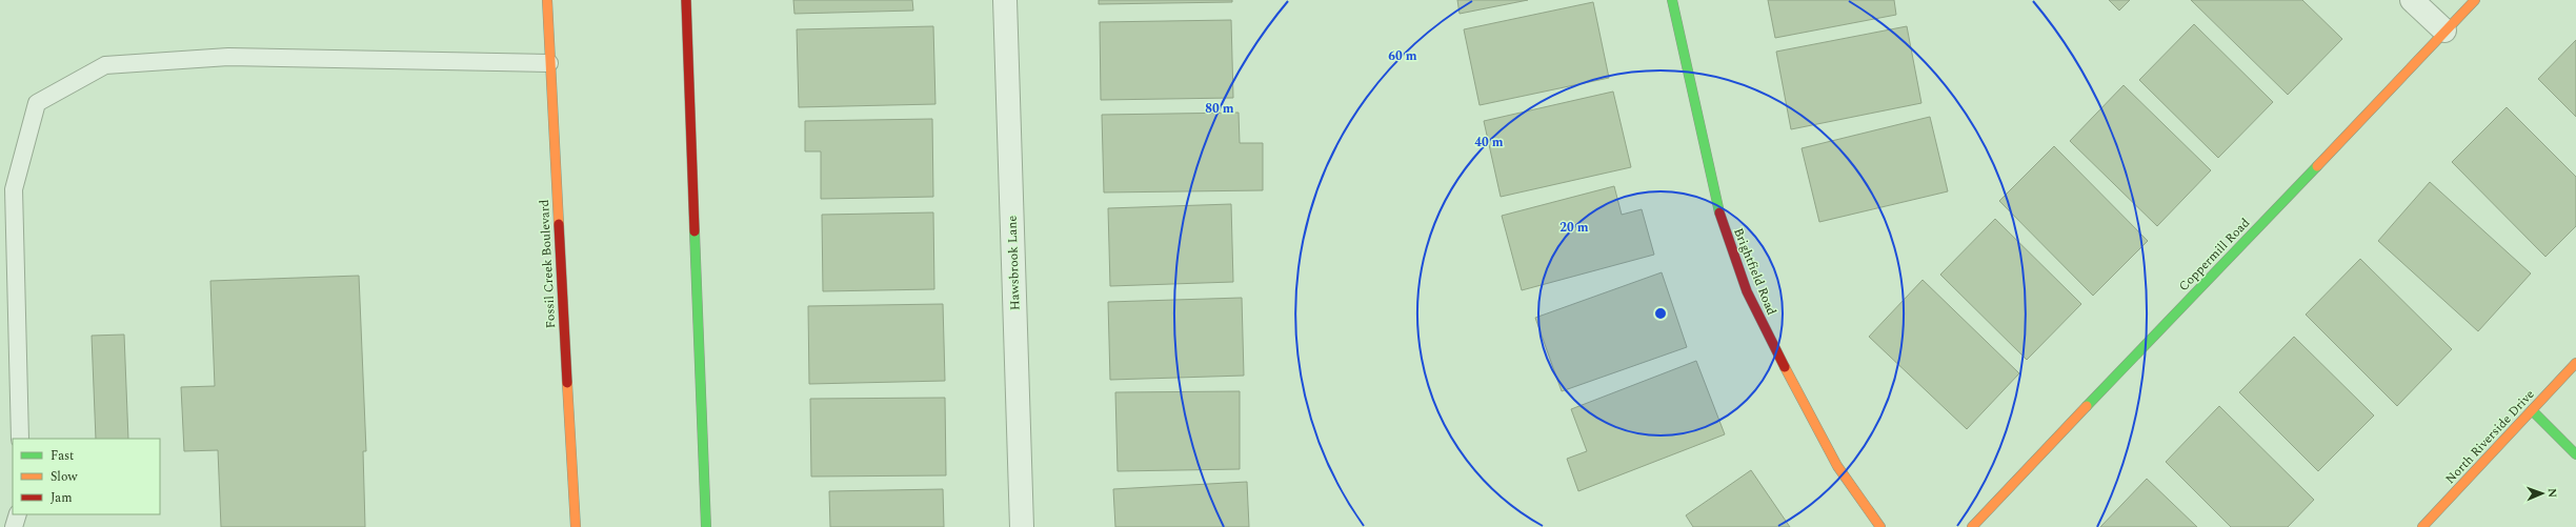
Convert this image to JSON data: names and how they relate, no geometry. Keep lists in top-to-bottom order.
{
  "streets": {
    "main road": [
      "Coppermill Road",
      "Fossil Creek Boulevard",
      "Brightfield Road",
      "North Riverside Drive"
    ],
    "street": ["Hawsbrook Lane"]
  },
  "legend": ["Fast", "Slow", "Jam"],
  "north": "right",
  "rings": [
    "60 m",
    "80 m",
    "40 m",
    "20 m"
  ]
}
